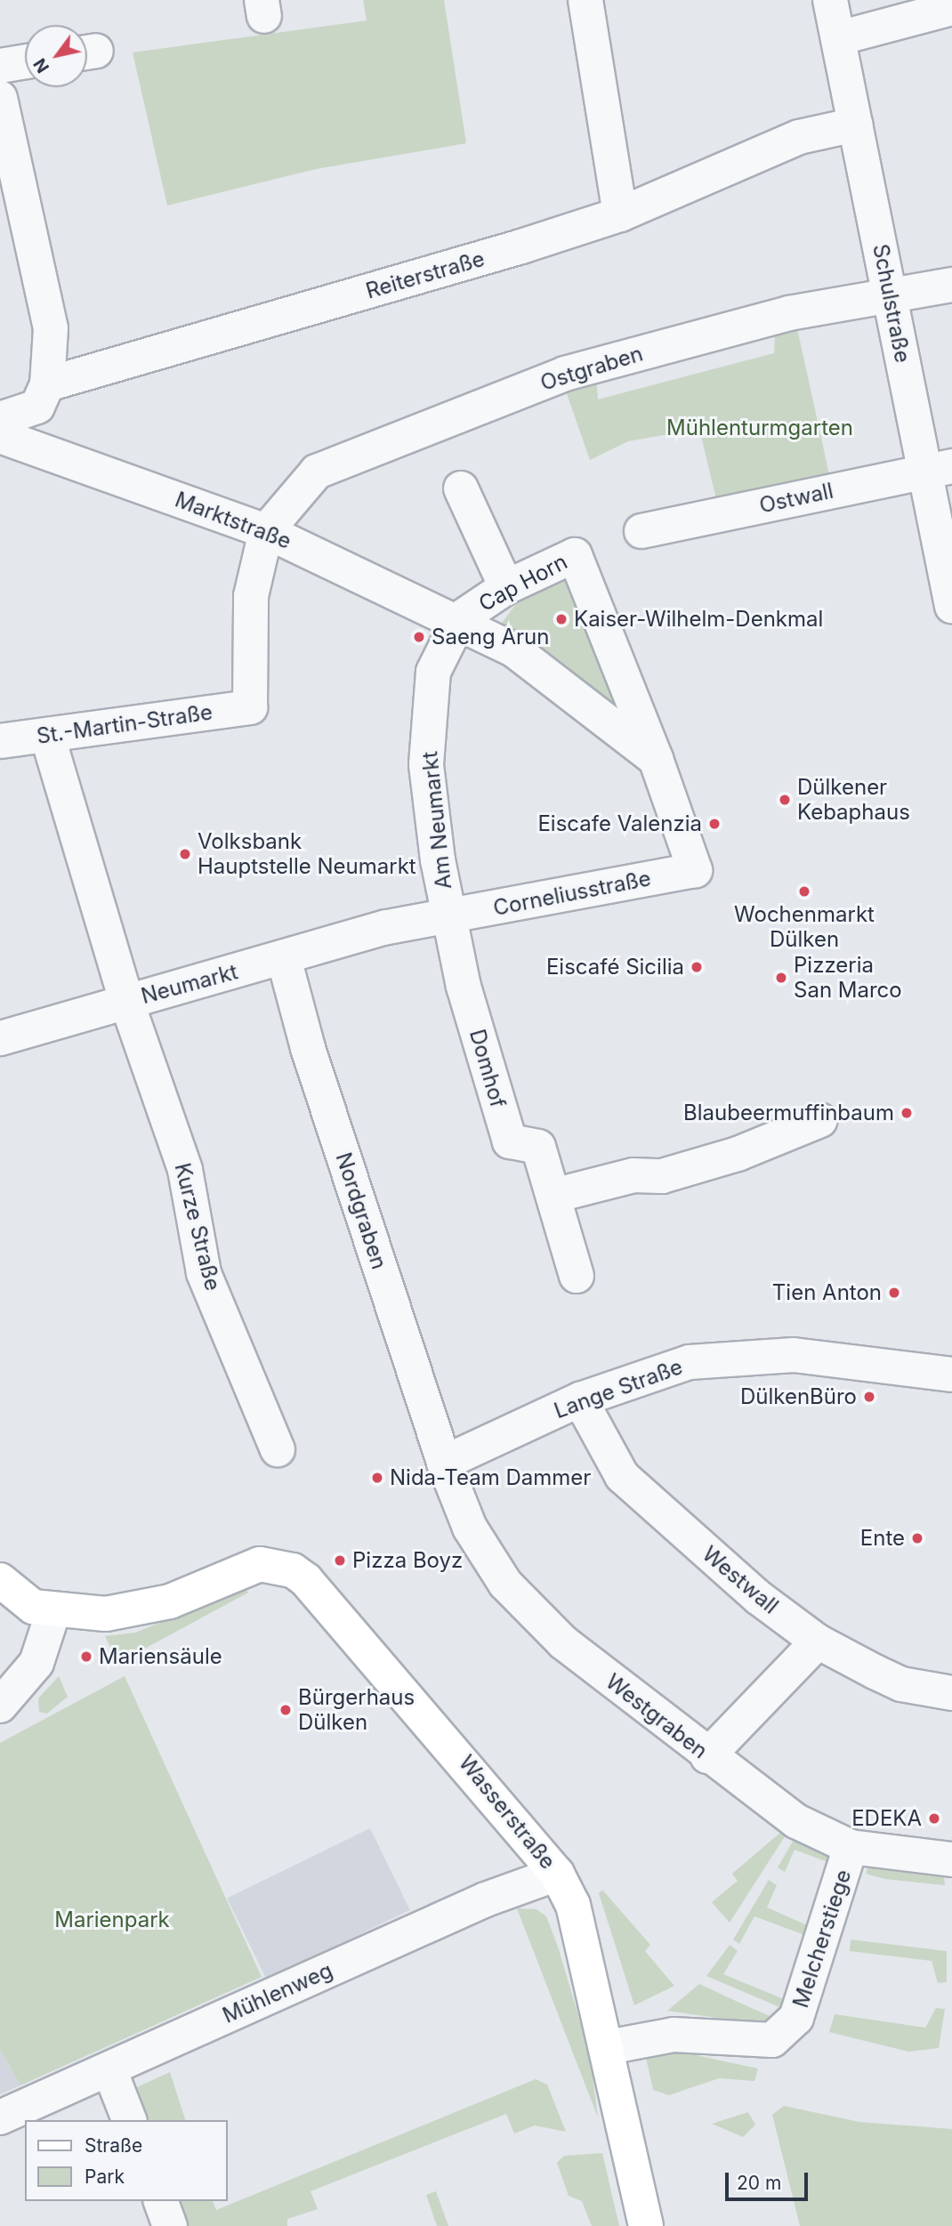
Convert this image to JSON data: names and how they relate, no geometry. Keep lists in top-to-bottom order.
{
  "streets": {
    "main road": ["Wasserstraße"],
    "street": [
      "Reiterstraße",
      "Schulstraße",
      "Ostgraben",
      "Ostwall",
      "Marktstraße",
      "Cap Horn",
      "St.-Martin-Straße",
      "Am Neumarkt",
      "Corneliusstraße",
      "Neumarkt",
      "Domhof",
      "Nordgraben",
      "Kurze Straße",
      "Lange Straße",
      "Westwall",
      "Westgraben",
      "Melcherstiege",
      "Mühlenweg"
    ]
  },
  "crossings": [
    ["Reiterstraße", "Schulstraße"],
    ["Schulstraße", "Ostgraben"],
    ["Schulstraße", "Ostwall"],
    ["Ostgraben", "Marktstraße"],
    ["Ostgraben", "St.-Martin-Straße"],
    ["Marktstraße", "Cap Horn"],
    ["Marktstraße", "St.-Martin-Straße"],
    ["Marktstraße", "Am Neumarkt"],
    ["Cap Horn", "Am Neumarkt"],
    ["Cap Horn", "Corneliusstraße"],
    ["St.-Martin-Straße", "Neumarkt"],
    ["Am Neumarkt", "Corneliusstraße"],
    ["Am Neumarkt", "Neumarkt"],
    ["Am Neumarkt", "Domhof"],
    ["Corneliusstraße", "Neumarkt"],
    ["Corneliusstraße", "Domhof"],
    ["Neumarkt", "Domhof"],
    ["Neumarkt", "Nordgraben"],
    ["Neumarkt", "Kurze Straße"],
    ["Nordgraben", "Lange Straße"],
    ["Nordgraben", "Westgraben"],
    ["Lange Straße", "Westwall"],
    ["Lange Straße", "Westgraben"],
    ["Westgraben", "Melcherstiege"],
    ["Wasserstraße", "Melcherstiege"],
    ["Wasserstraße", "Mühlenweg"]
  ],
  "parks": ["Mühlenturmgarten", "Marienpark"],
  "places": [
    "Kaiser-Wilhelm-Denkmal",
    "Saeng Arun",
    "Dülkener Kebaphaus",
    "Eiscafe Valenzia",
    "Volksbank Hauptstelle Neumarkt",
    "Wochenmarkt Dülken",
    "Eiscafé Sicilia",
    "Pizzeria San Marco",
    "Blaubeermuffinbaum",
    "Tien Anton",
    "DülkenBüro",
    "Nida-Team Dammer",
    "Ente",
    "Pizza Boyz",
    "Mariensäule",
    "Bürgerhaus Dülken",
    "EDEKA"
  ],
  "legend": ["Straße", "Park"],
  "scale_bar": "20 m",
  "north": "bottom left"
}
